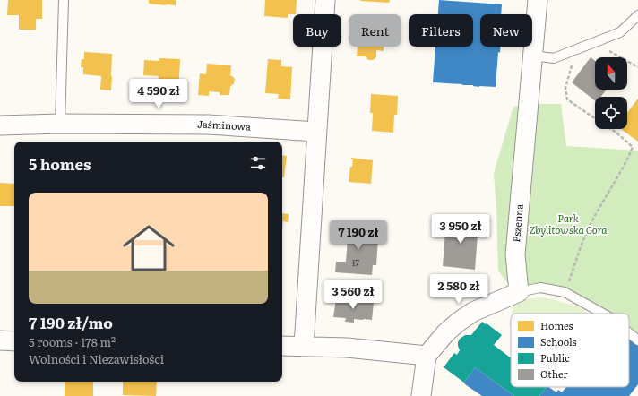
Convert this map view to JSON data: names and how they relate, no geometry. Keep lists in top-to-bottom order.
{
  "streets": {
    "street": ["Jaśminowa", "Pszenna"]
  },
  "parks": ["Park Zbylitowska Gora"],
  "house_numbers": ["17"],
  "legend": [
    "Homes",
    "Schools",
    "Public",
    "Other"
  ],
  "north": "top",
  "page": {
    "chip": [
      "Buy",
      "Rent",
      "Filters",
      "New"
    ],
    "price": [
      "4 590 zł",
      "3 950 zł",
      "7 190 zł",
      "2 580 zł",
      "3 560 zł"
    ],
    "heading": "5 homes",
    "list": [
      {
        "name": "7 190 zł/mo",
        "note": "5 rooms · 178 m² · Wolności i Niezawisłości"
      }
    ]
  }
}
